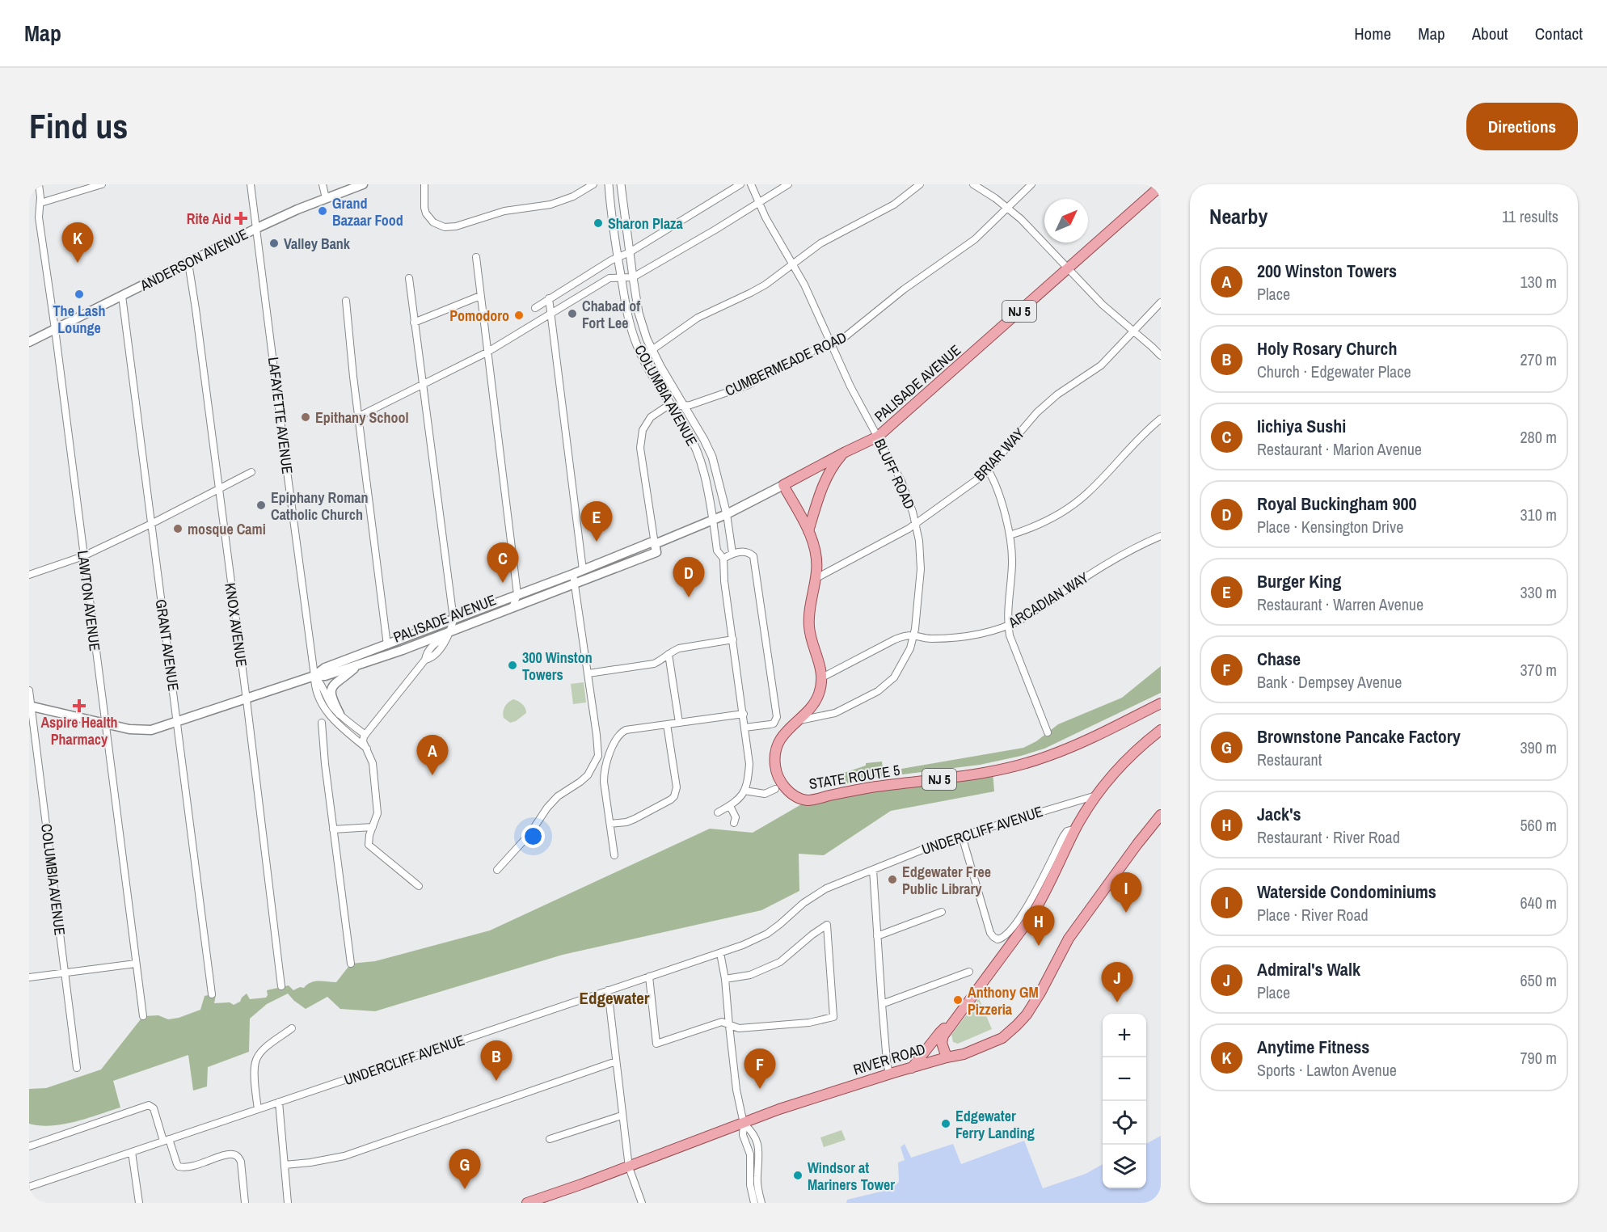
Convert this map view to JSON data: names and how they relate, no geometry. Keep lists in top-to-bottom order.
{
  "streets": {
    "main road": [
      "ANDERSON AVENUE",
      "NJ 5",
      "PALISADE AVENUE",
      "STATE ROUTE 5",
      "RIVER ROAD"
    ],
    "street": [
      "CUMBERMEADE ROAD",
      "COLUMBIA AVENUE",
      "LAFAYETTE AVENUE",
      "BRIAR WAY",
      "BLUFF ROAD",
      "ARCADIAN WAY",
      "LAWTON AVENUE",
      "KNOX AVENUE",
      "GRANT AVENUE",
      "UNDERCLIFF AVENUE"
    ]
  },
  "crossings": [
    ["ANDERSON AVENUE", "LAFAYETTE AVENUE"],
    ["ANDERSON AVENUE", "LAWTON AVENUE"],
    ["ANDERSON AVENUE", "KNOX AVENUE"],
    ["ANDERSON AVENUE", "GRANT AVENUE"],
    ["NJ 5", "PALISADE AVENUE"],
    ["NJ 5", "STATE ROUTE 5"],
    ["CUMBERMEADE ROAD", "PALISADE AVENUE"],
    ["CUMBERMEADE ROAD", "COLUMBIA AVENUE"],
    ["CUMBERMEADE ROAD", "BLUFF ROAD"],
    ["PALISADE AVENUE", "COLUMBIA AVENUE"],
    ["PALISADE AVENUE", "LAFAYETTE AVENUE"],
    ["PALISADE AVENUE", "BLUFF ROAD"],
    ["PALISADE AVENUE", "LAWTON AVENUE"],
    ["PALISADE AVENUE", "KNOX AVENUE"],
    ["PALISADE AVENUE", "GRANT AVENUE"],
    ["PALISADE AVENUE", "STATE ROUTE 5"],
    ["BRIAR WAY", "BLUFF ROAD"],
    ["BRIAR WAY", "STATE ROUTE 5"],
    ["BLUFF ROAD", "ARCADIAN WAY"],
    ["BLUFF ROAD", "STATE ROUTE 5"],
    ["ARCADIAN WAY", "STATE ROUTE 5"]
  ],
  "districts": ["Edgewater"],
  "places": {
    "other": [
      "Grand Bazaar Food",
      "Sharon Plaza",
      "Valley Bank",
      "The Lash Lounge",
      "Chabad of Fort Lee",
      "Pomodoro",
      "Epithany School",
      "Epiphany Roman Catholic Church",
      "mosque Cami",
      "300 Winston Towers",
      "Edgewater Free Public Library",
      "Anthony GM Pizzeria",
      "Edgewater Ferry Landing",
      "Windsor at Mariners Tower"
    ],
    "health": ["Rite Aid", "Aspire Health Pharmacy"]
  },
  "north": "top right",
  "page": {
    "header": "Map",
    "nav": [
      "Home",
      "Map",
      "About",
      "Contact"
    ],
    "buttons": "Directions",
    "title": "Find us",
    "heading": ["Nearby", "11 results"],
    "pins": [
      "K",
      "E",
      "C",
      "D",
      "A",
      "I",
      "H",
      "J",
      "B",
      "F",
      "G"
    ],
    "list": [
      {
        "mark": "A",
        "name": "200 Winston Towers",
        "note": "Place",
        "value": "130 m"
      },
      {
        "mark": "B",
        "name": "Holy Rosary Church",
        "note": "Church · Edgewater Place",
        "value": "270 m"
      },
      {
        "mark": "C",
        "name": "Iichiya Sushi",
        "note": "Restaurant · Marion Avenue",
        "value": "280 m"
      },
      {
        "mark": "D",
        "name": "Royal Buckingham 900",
        "note": "Place · Kensington Drive",
        "value": "310 m"
      },
      {
        "mark": "E",
        "name": "Burger King",
        "note": "Restaurant · Warren Avenue",
        "value": "330 m"
      },
      {
        "mark": "F",
        "name": "Chase",
        "note": "Bank · Dempsey Avenue",
        "value": "370 m"
      },
      {
        "mark": "G",
        "name": "Brownstone Pancake Factory",
        "note": "Restaurant",
        "value": "390 m"
      },
      {
        "mark": "H",
        "name": "Jack's",
        "note": "Restaurant · River Road",
        "value": "560 m"
      },
      {
        "mark": "I",
        "name": "Waterside Condominiums",
        "note": "Place · River Road",
        "value": "640 m"
      },
      {
        "mark": "J",
        "name": "Admiral's Walk",
        "note": "Place",
        "value": "650 m"
      },
      {
        "mark": "K",
        "name": "Anytime Fitness",
        "note": "Sports · Lawton Avenue",
        "value": "790 m"
      }
    ],
    "map_buttons": ["+", "−"]
  }
}
